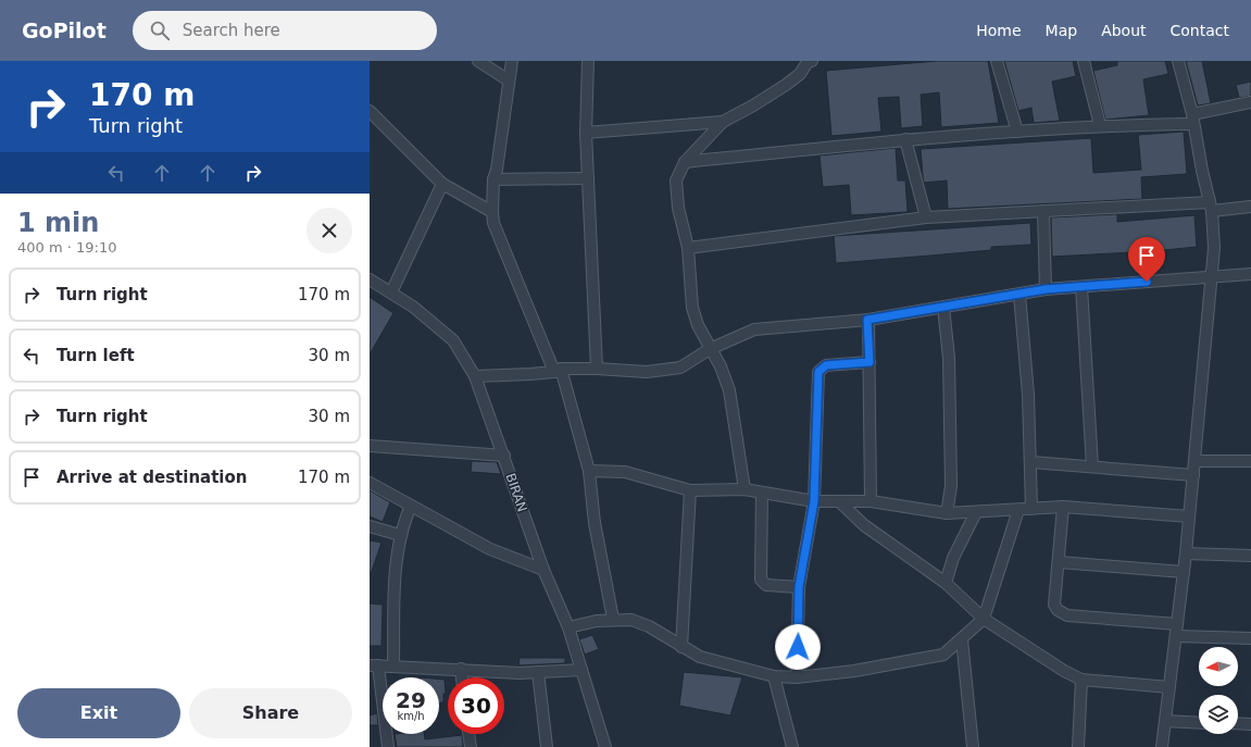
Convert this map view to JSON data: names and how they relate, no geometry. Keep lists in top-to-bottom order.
{
  "streets": {
    "street": ["BIRAN"]
  },
  "north": "left",
  "page": {
    "header": "GoPilot",
    "search": "Search here",
    "nav": [
      "Home",
      "Map",
      "About",
      "Contact"
    ],
    "turn": ["170 m", "Turn right"],
    "heading": ["1 min", "400 m · 19:10"],
    "list": [
      {
        "name": "Turn right",
        "value": "170 m"
      },
      {
        "name": "Turn left",
        "value": "30 m"
      },
      {
        "name": "Turn right",
        "value": "30 m"
      },
      {
        "name": "Arrive at destination",
        "value": "170 m"
      }
    ],
    "speed": "29 km/h",
    "limit": "30",
    "buttons": ["Exit", "Share"]
  }
}
